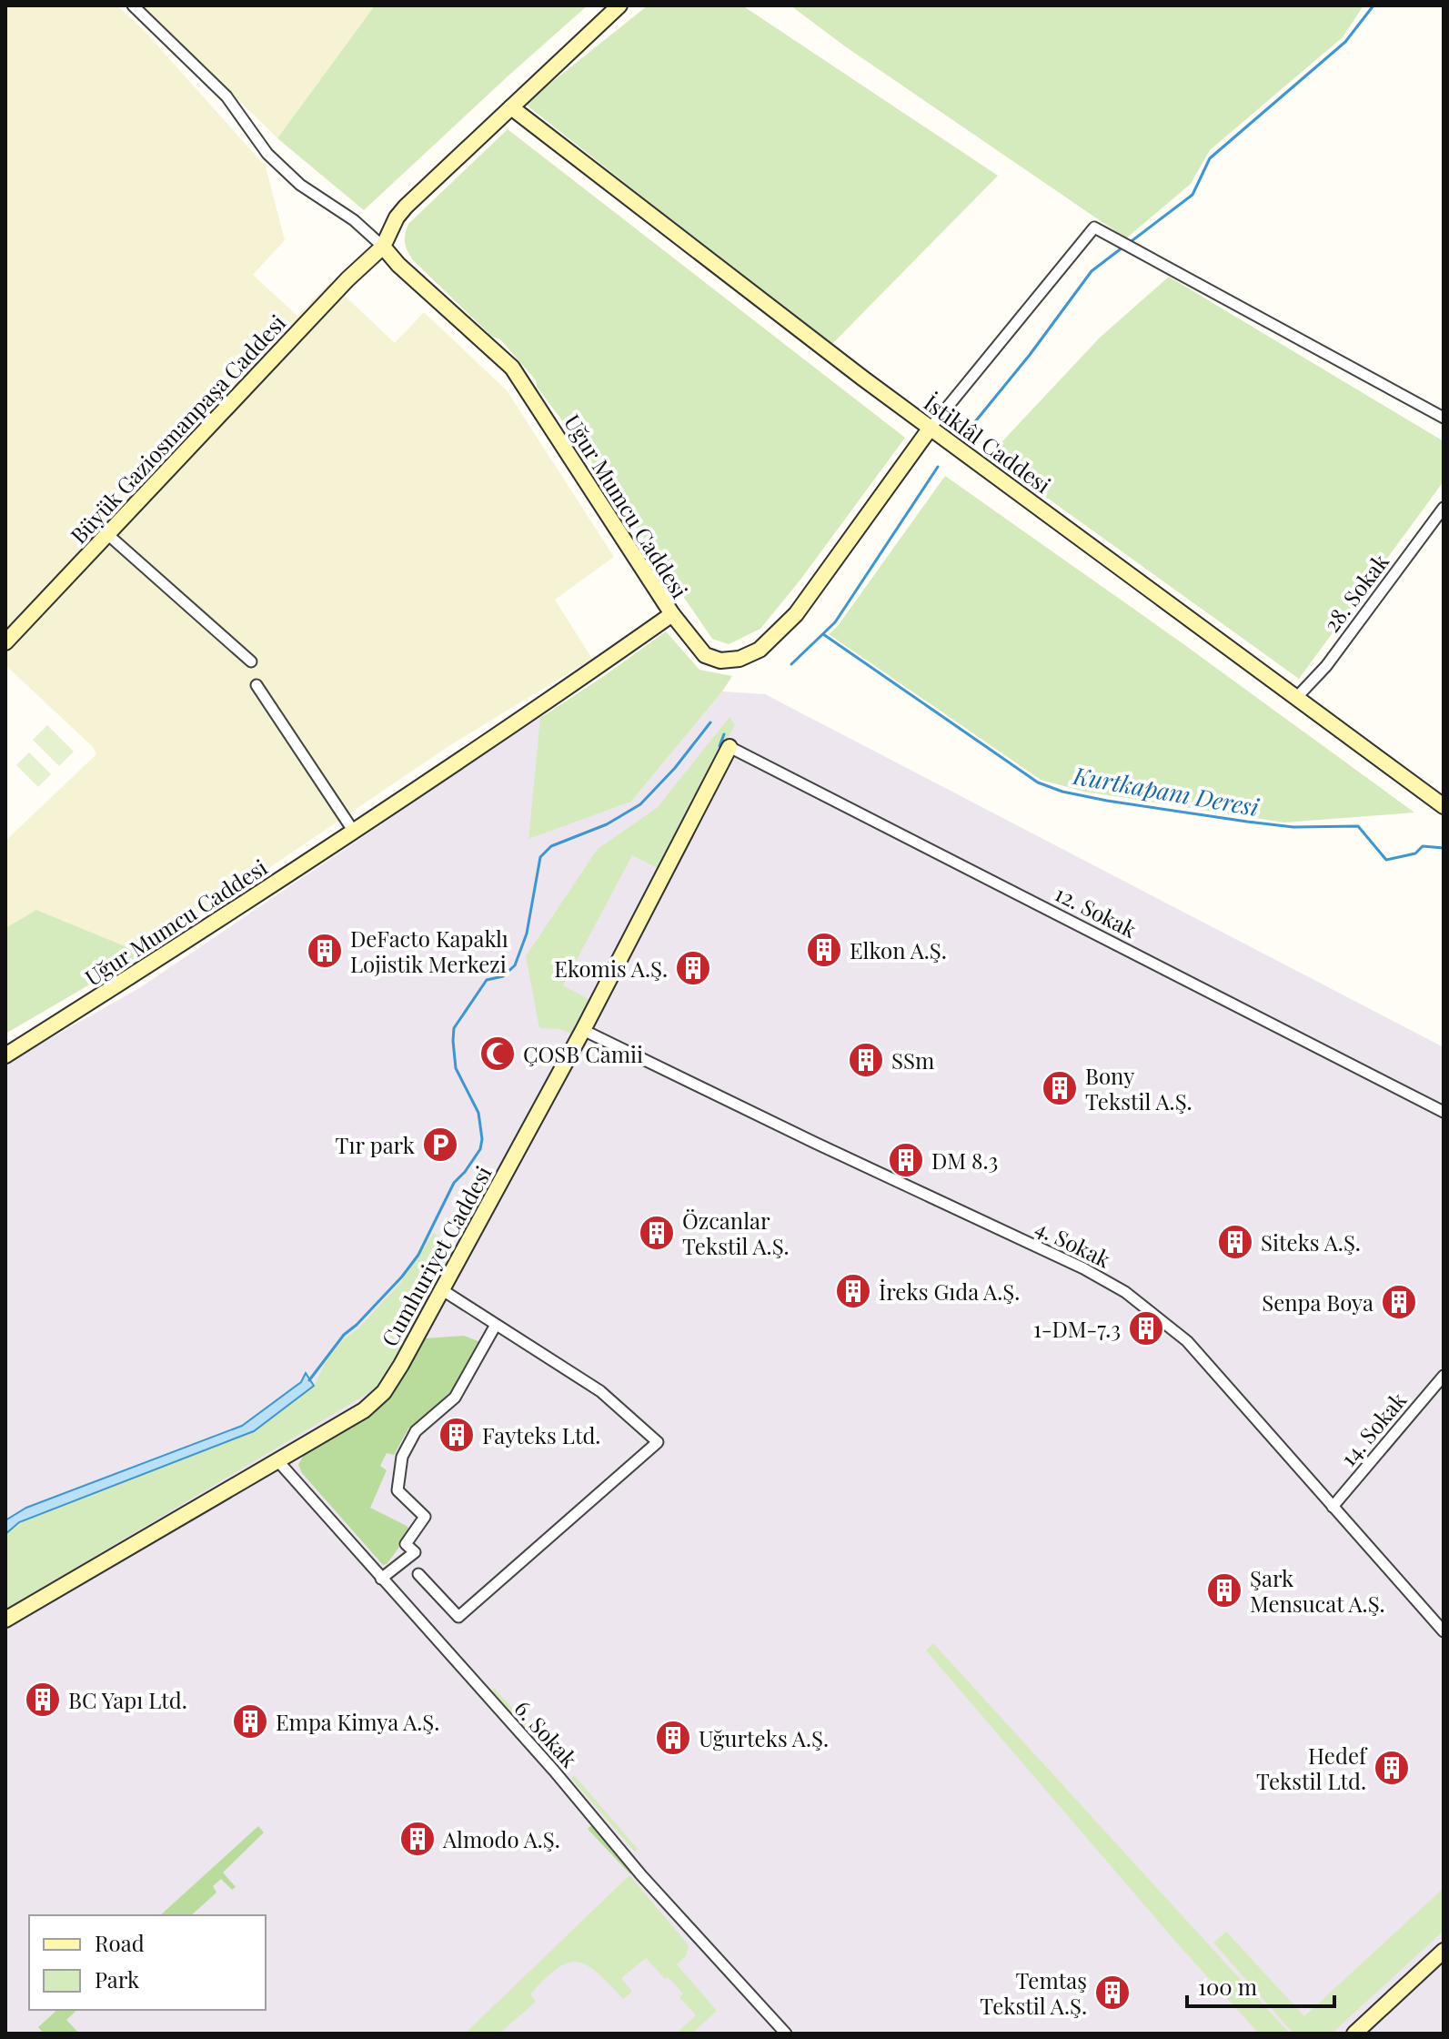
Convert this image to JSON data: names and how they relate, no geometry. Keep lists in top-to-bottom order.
{
  "streets": {
    "street": [
      "Büyük Gaziosmanpaşa Caddesi",
      "İstiklâl Caddesi",
      "Uğur Mumcu Caddesi",
      "28. Sokak",
      "12. Sokak",
      "4. Sokak",
      "Cumhuriyet Caddesi",
      "14. Sokak",
      "6. Sokak"
    ]
  },
  "crossings": [
    ["Büyük Gaziosmanpaşa Caddesi", "Uğur Mumcu Caddesi"],
    ["İstiklâl Caddesi", "28. Sokak"],
    ["12. Sokak", "Cumhuriyet Caddesi"],
    ["4. Sokak", "Cumhuriyet Caddesi"],
    ["4. Sokak", "14. Sokak"],
    ["Cumhuriyet Caddesi", "6. Sokak"]
  ],
  "water": ["Kurtkapanı Deresi"],
  "places": {
    "building": [
      "Elkon A.Ş.",
      "DeFacto Kapaklı Lojistik Merkezi",
      "Ekomis A.Ş.",
      "SSm",
      "Bony Tekstil A.Ş.",
      "DM 8.3",
      "Özcanlar Tekstil A.Ş.",
      "Siteks A.Ş.",
      "İreks Gıda A.Ş.",
      "Senpa Boya",
      "1-DM-7.3",
      "Fayteks Ltd.",
      "Şark Mensucat A.Ş.",
      "BC Yapı Ltd.",
      "Empa Kimya A.Ş.",
      "Uğurteks A.Ş.",
      "Hedef Tekstil Ltd.",
      "Almodo A.Ş.",
      "Temtaş Tekstil A.Ş."
    ],
    "mosque": ["ÇOSB Camii"],
    "parking": ["Tır park"]
  },
  "legend": ["Road", "Park"],
  "scale_bar": "100 m"
}
